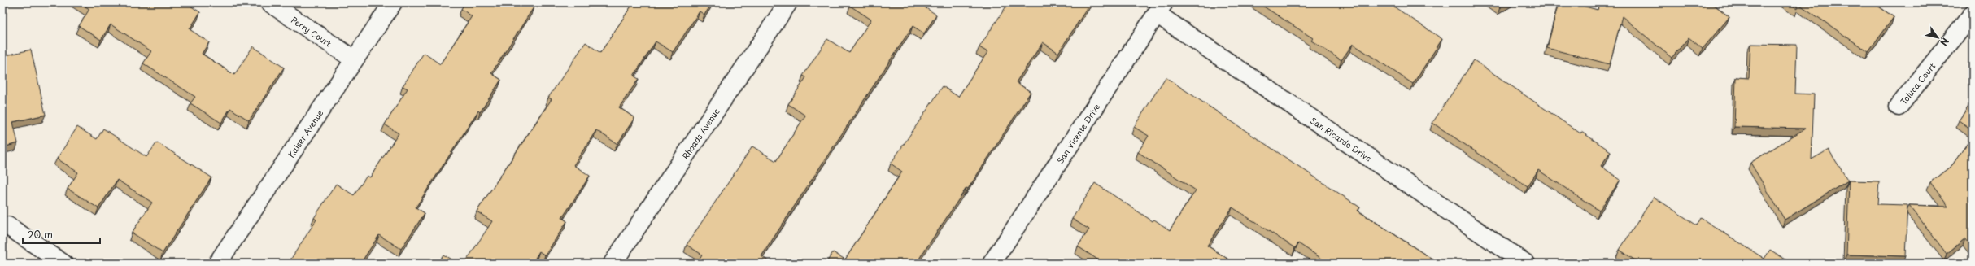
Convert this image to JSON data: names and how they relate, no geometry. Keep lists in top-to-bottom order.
{
  "streets": {
    "street": [
      "Perry Court",
      "Toluca Court",
      "Kaiser Avenue",
      "Rhoads Avenue",
      "San Vicente Drive",
      "San Ricardo Drive"
    ]
  },
  "crossings": [
    ["Perry Court", "Kaiser Avenue"],
    ["San Vicente Drive", "San Ricardo Drive"]
  ],
  "scale_bar": "20 m",
  "north": "bottom right"
}
